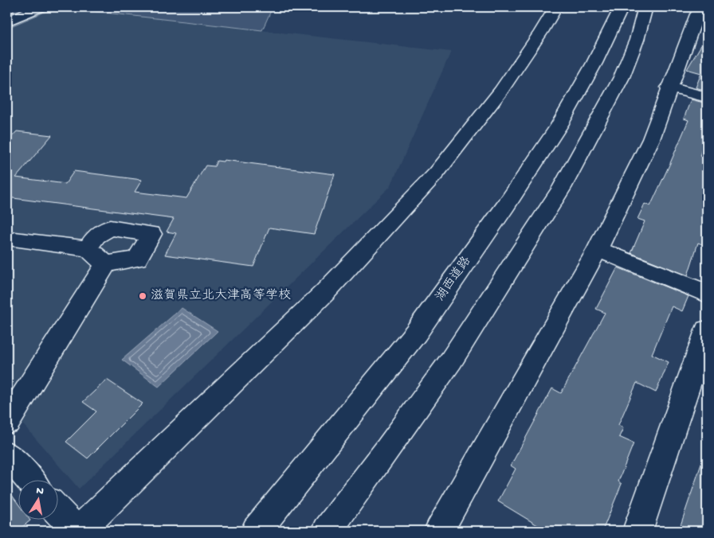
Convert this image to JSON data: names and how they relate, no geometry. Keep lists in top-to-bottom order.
{
  "streets": {
    "main road": ["湖西道路"]
  },
  "places": ["滋賀県立北大津高等学校"],
  "north": "top"
}
